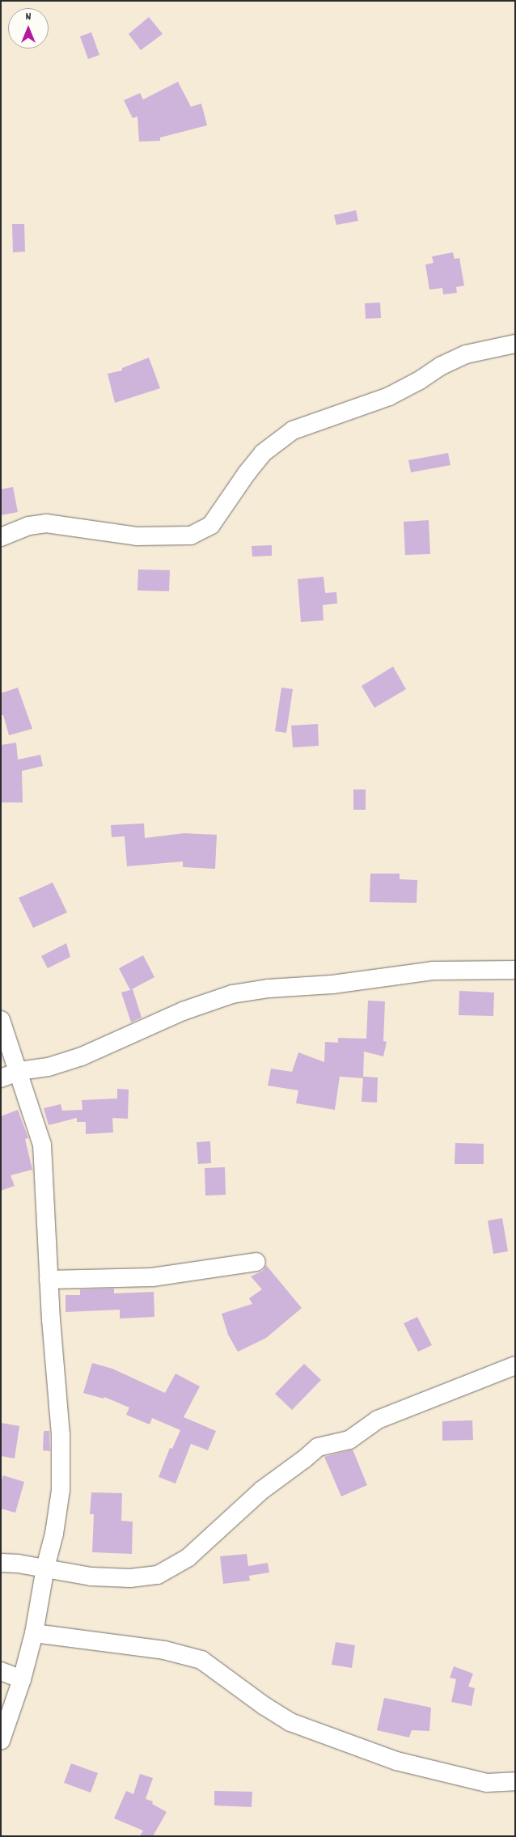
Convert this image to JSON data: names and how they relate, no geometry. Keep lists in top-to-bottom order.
{
  "north": "top"
}
